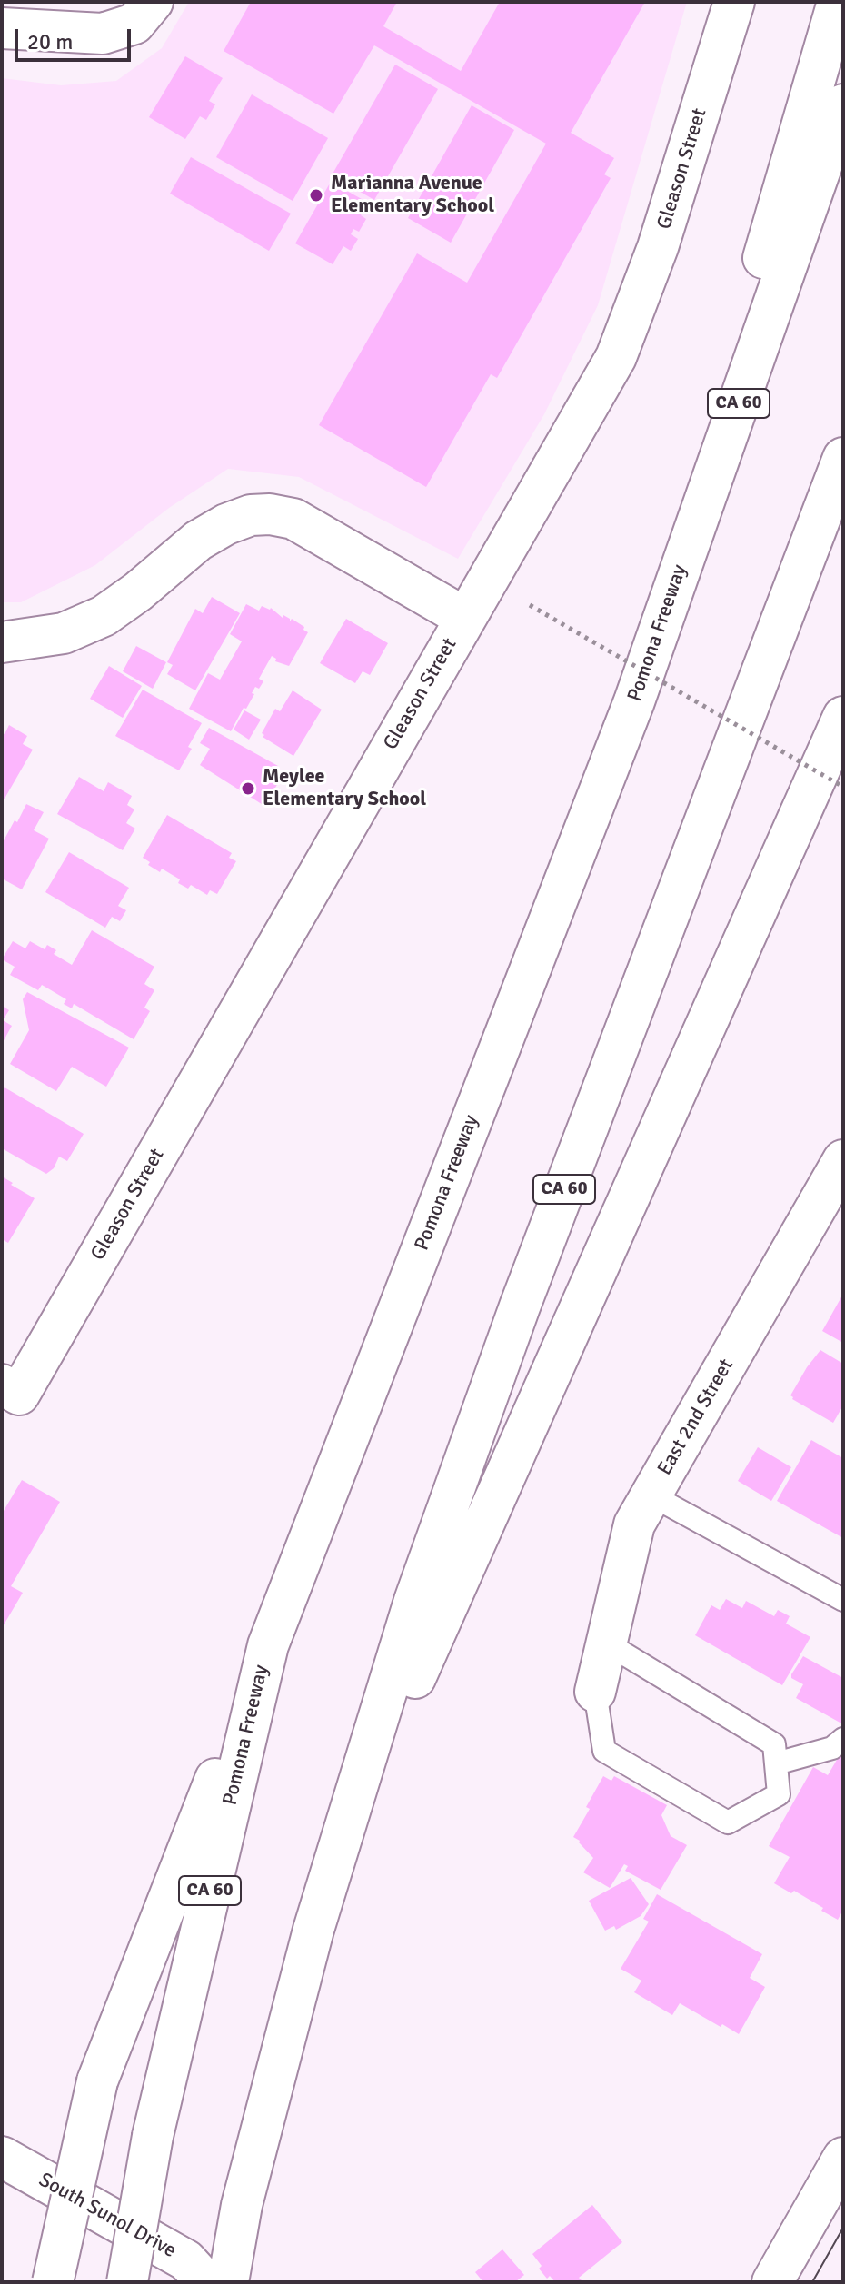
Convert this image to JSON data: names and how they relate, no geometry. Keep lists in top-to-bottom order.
{
  "streets": {
    "main road": [
      "Gleason Street",
      "CA 60",
      "Pomona Freeway",
      "East 2nd Street",
      "South Sunol Drive"
    ]
  },
  "places": ["Marianna Avenue Elementary School", "Meylee Elementary School"],
  "scale_bar": "20 m"
}
